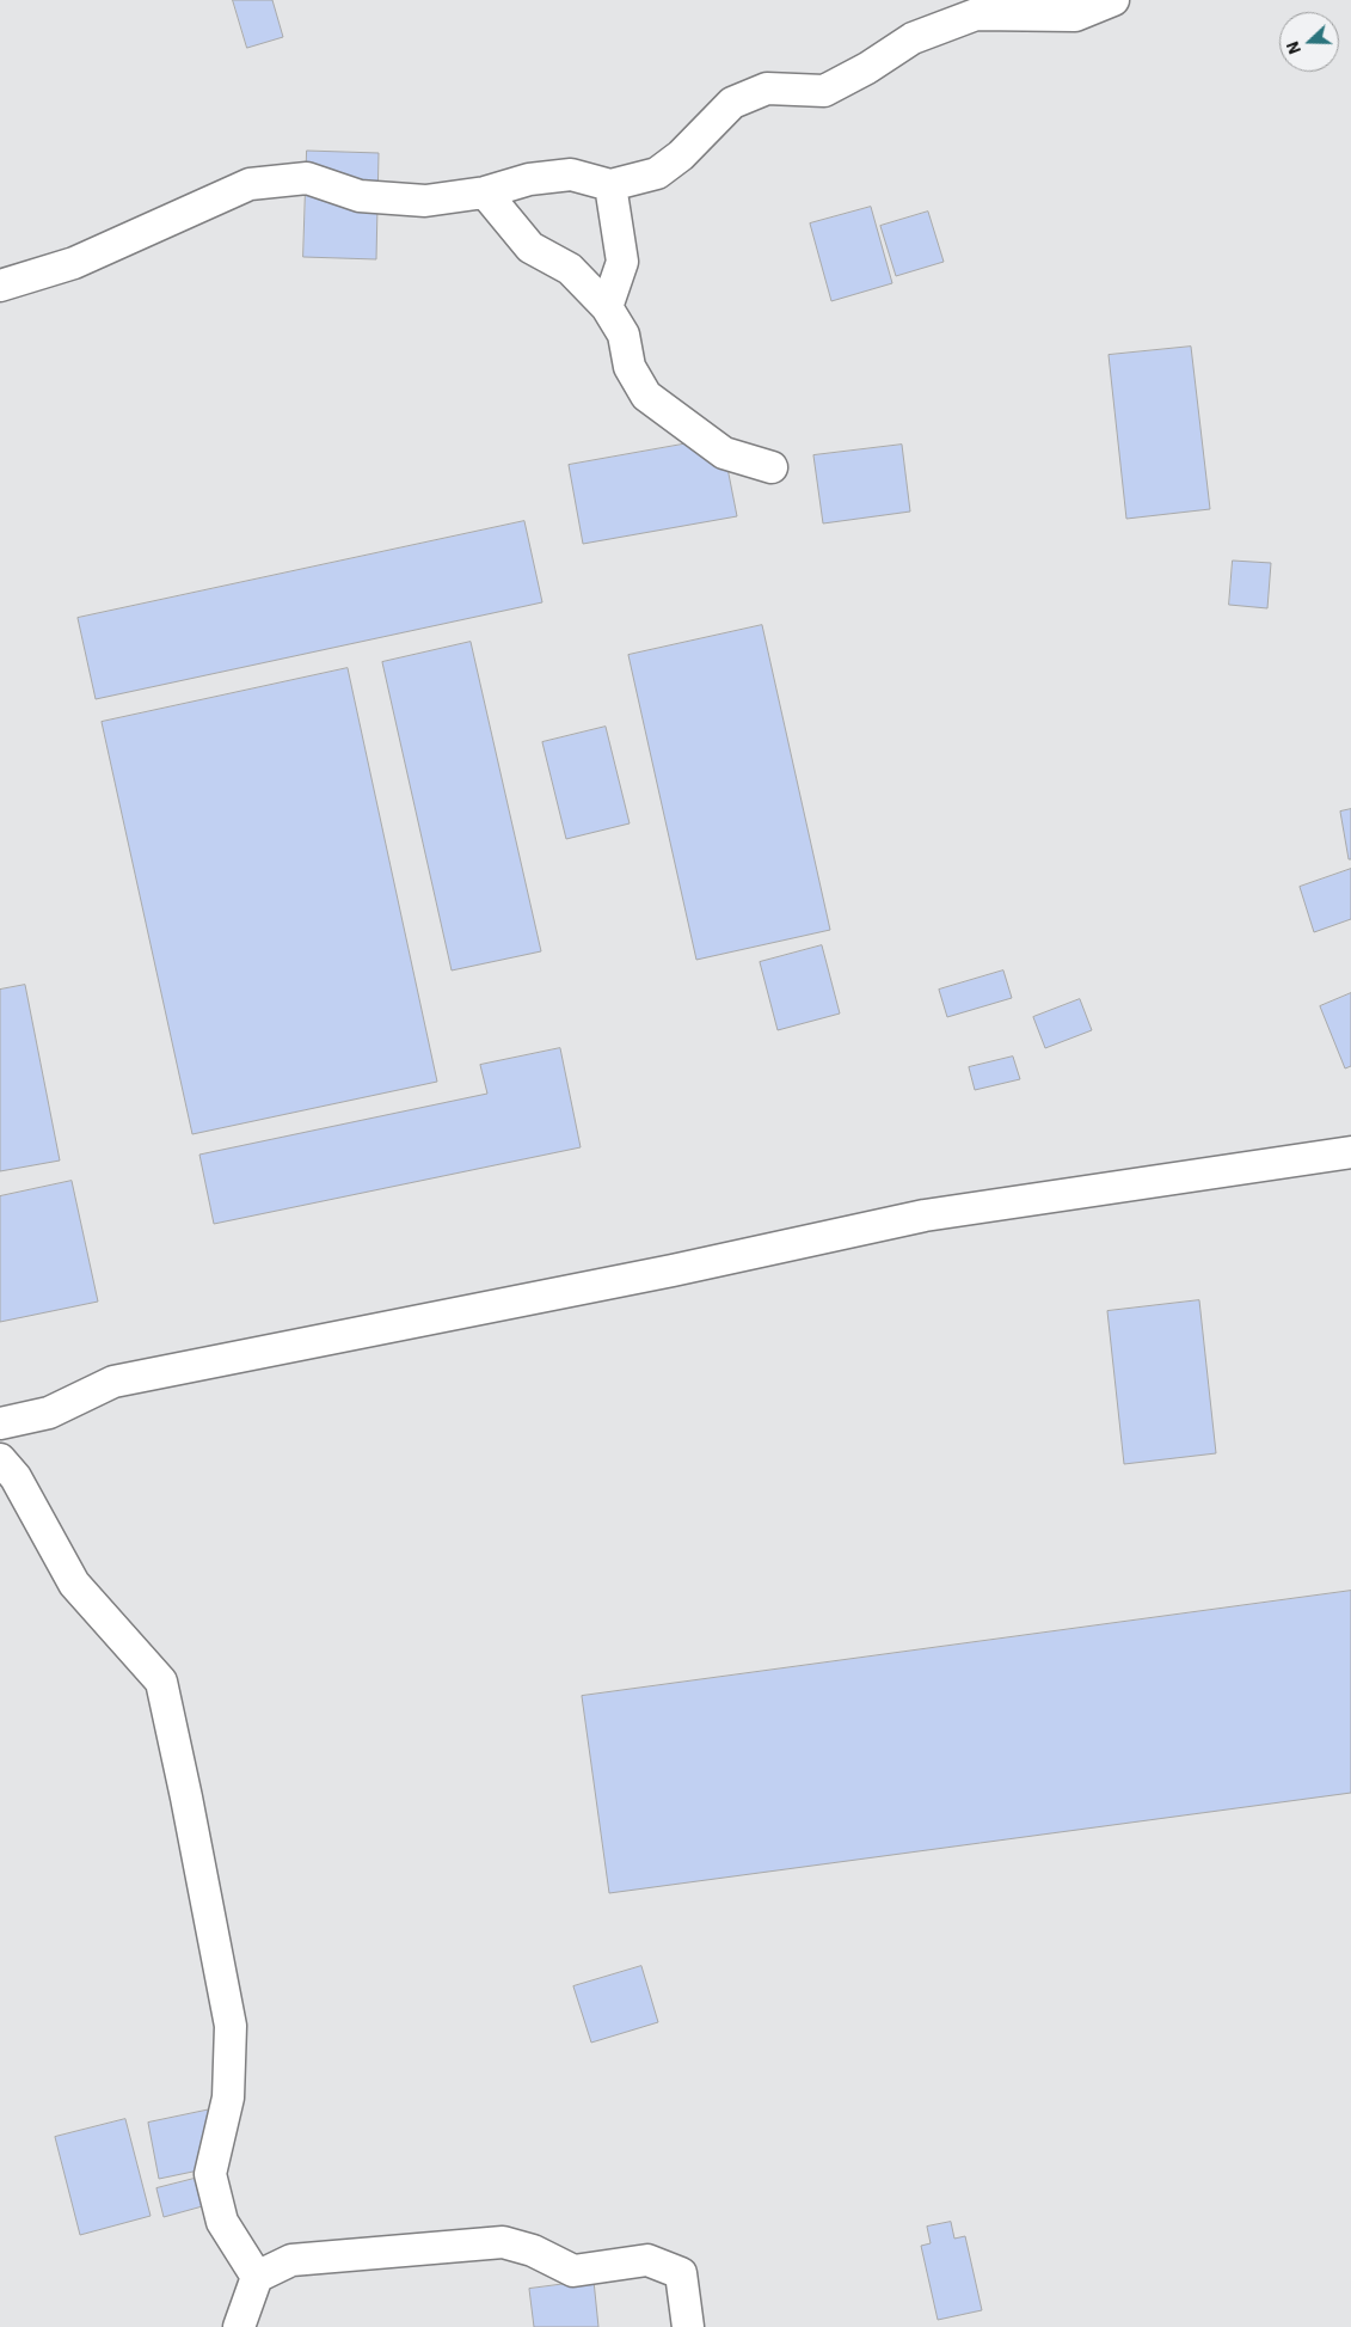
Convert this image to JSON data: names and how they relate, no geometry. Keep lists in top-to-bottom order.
{
  "north": "left"
}
